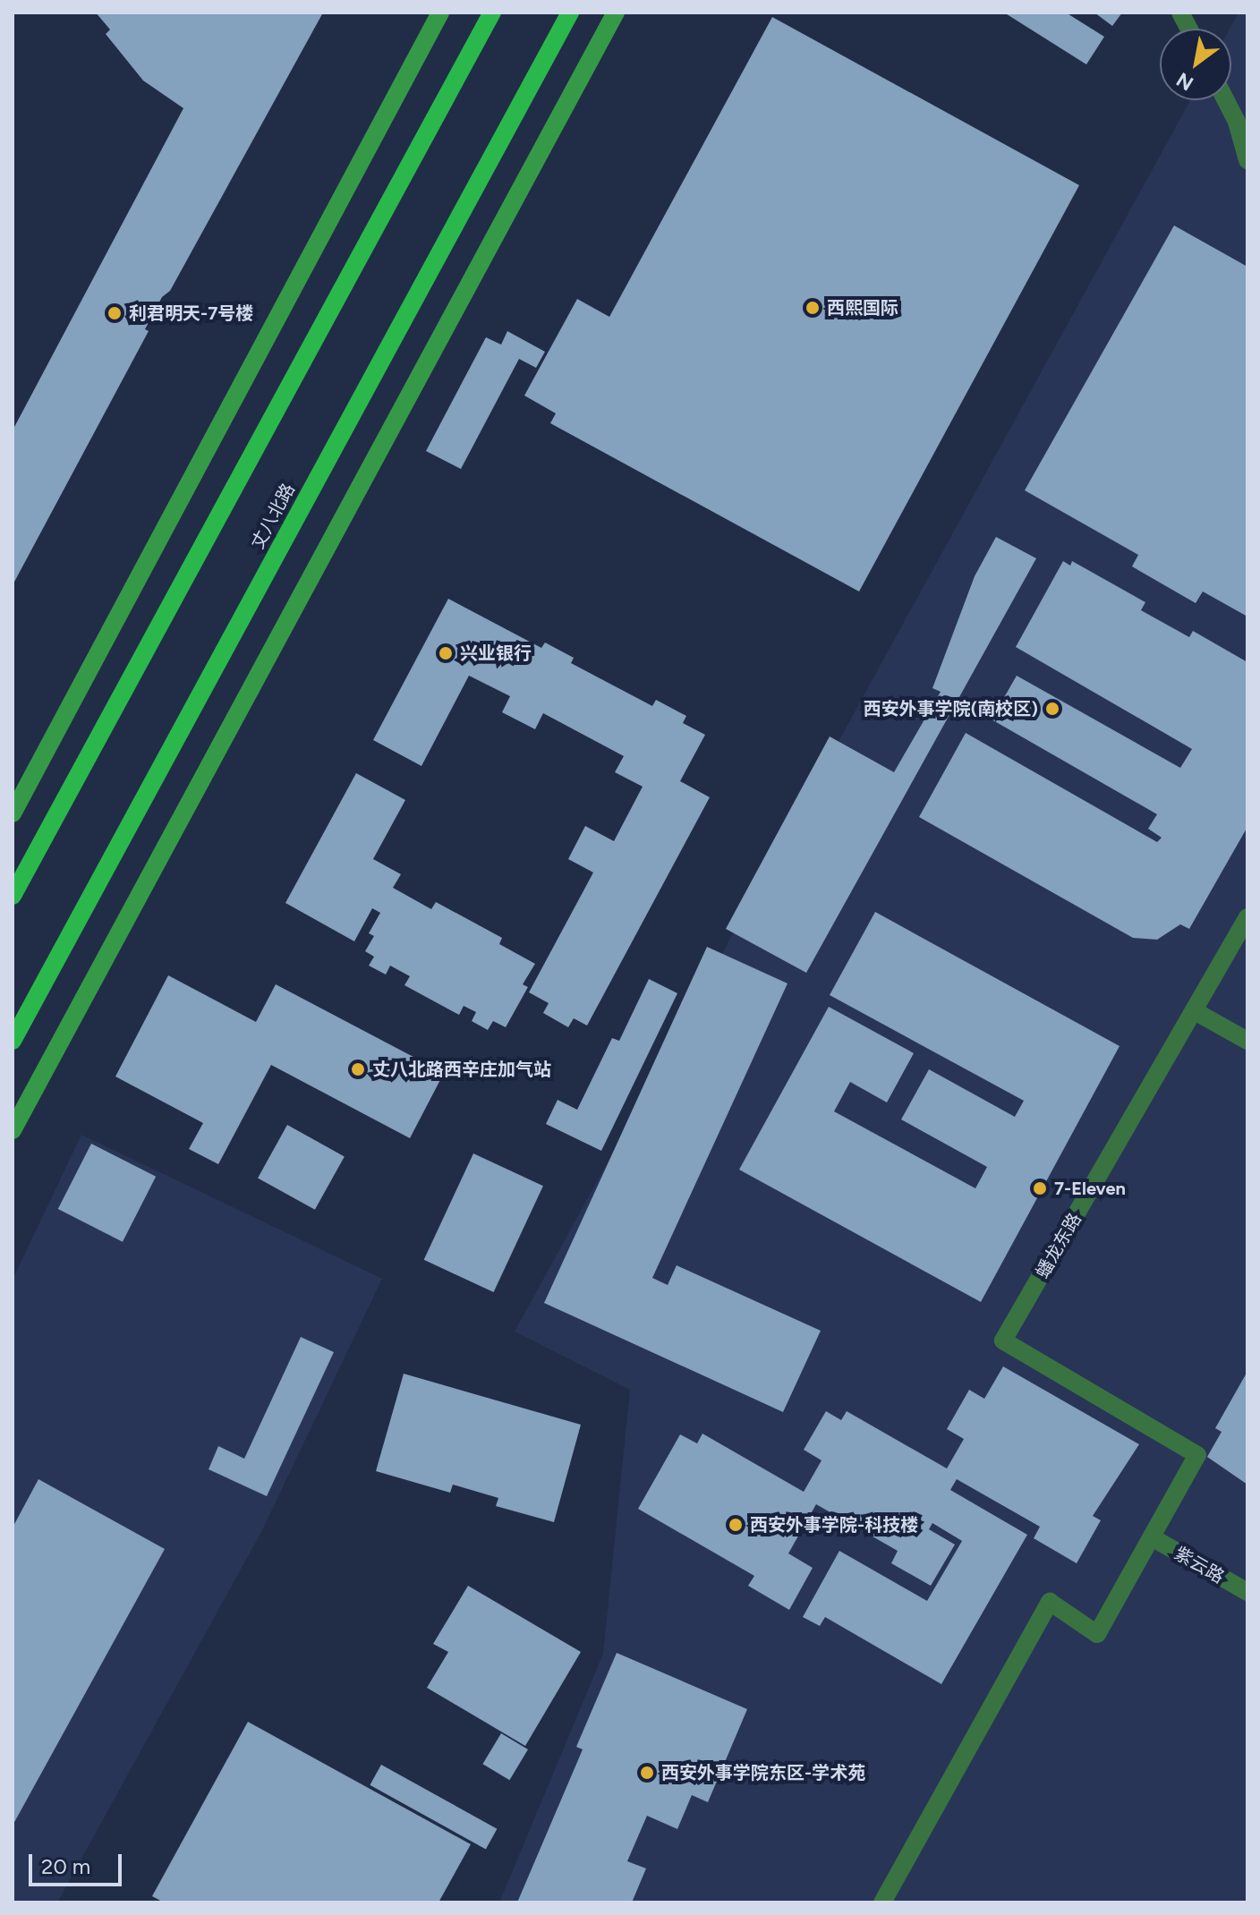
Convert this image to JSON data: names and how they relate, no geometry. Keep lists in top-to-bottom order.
{
  "streets": {
    "main road": ["丈八北路"],
    "street": ["蟠龙东路", "紫云路"]
  },
  "crossings": [
    ["蟠龙东路", "紫云路"]
  ],
  "places": [
    "西熙国际",
    "利君明天-7号楼",
    "兴业银行",
    "西安外事学院(南校区)",
    "丈八北路西辛庄加气站",
    "7-Eleven",
    "西安外事学院-科技楼",
    "西安外事学院东区-学术苑"
  ],
  "scale_bar": "20 m",
  "north": "bottom left"
}
